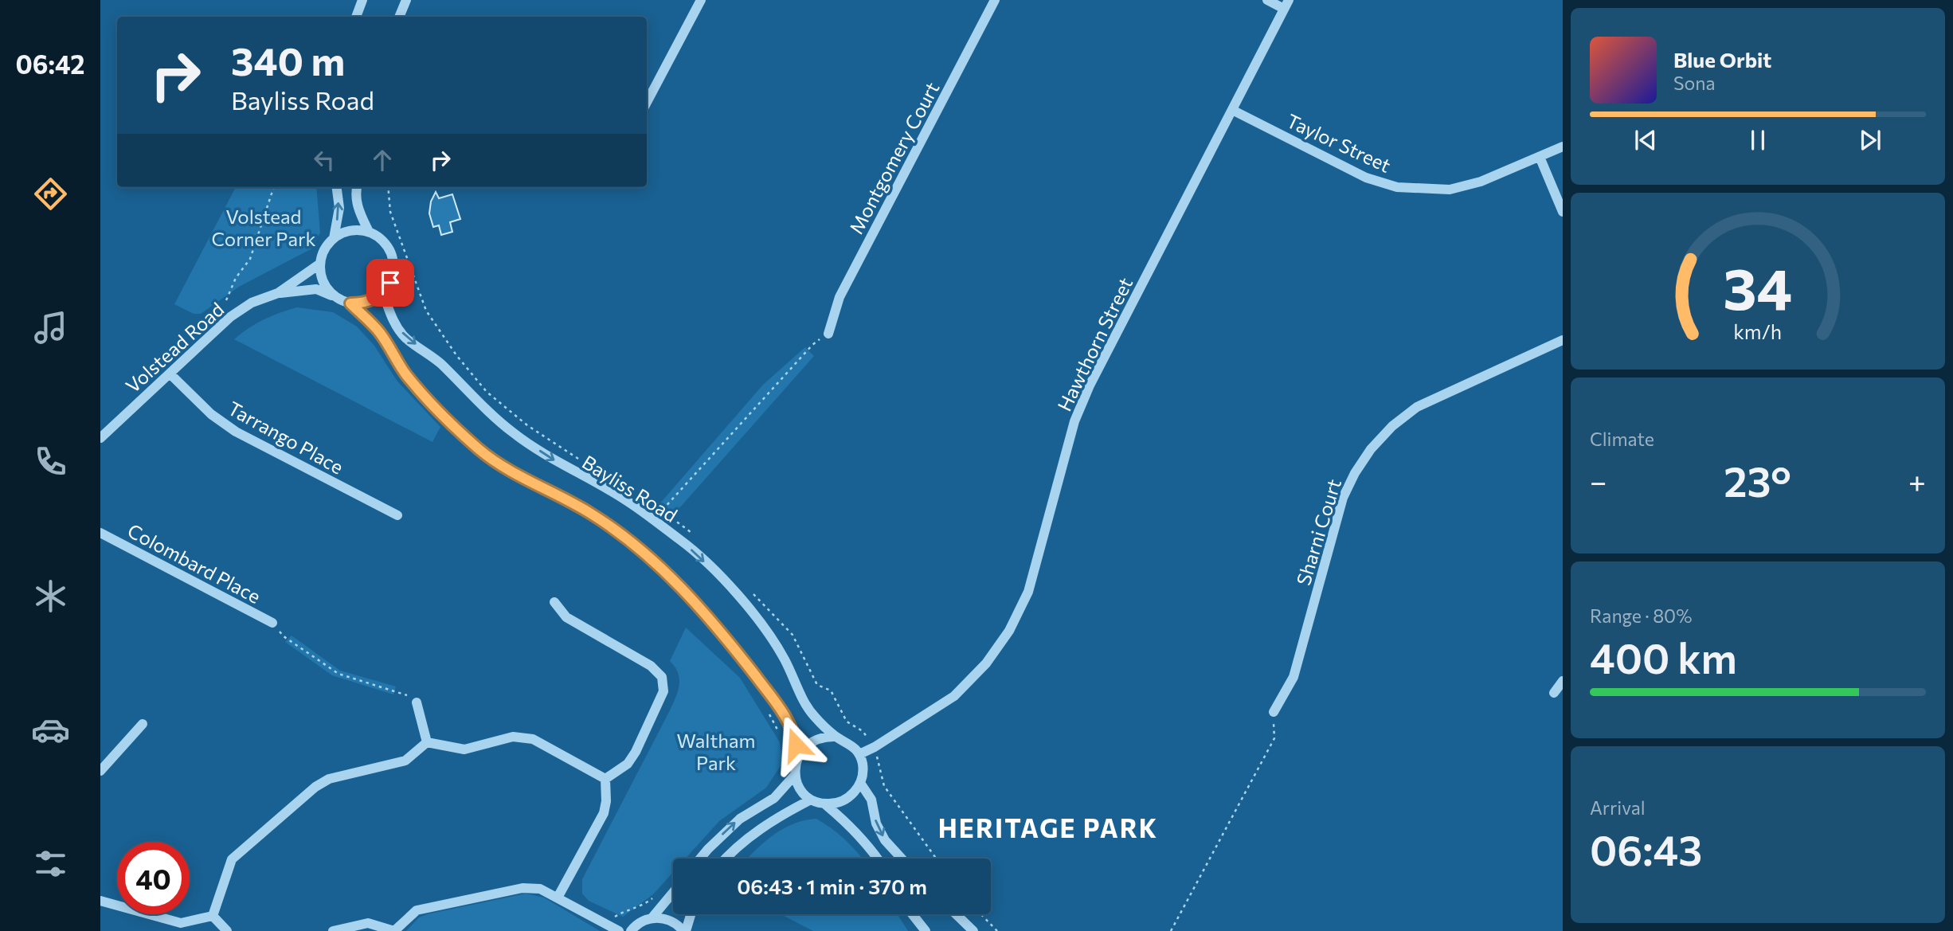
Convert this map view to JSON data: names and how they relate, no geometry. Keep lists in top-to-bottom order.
{
  "streets": {
    "street": [
      "Taylor Street",
      "Montgomery Court",
      "Hawthorn Street",
      "Volstead Road",
      "Tarrango Place",
      "Bayliss Road",
      "Sharni Court",
      "Colombard Place"
    ]
  },
  "crossings": [
    ["Taylor Street", "Hawthorn Street"],
    ["Hawthorn Street", "Bayliss Road"],
    ["Volstead Road", "Tarrango Place"],
    ["Volstead Road", "Bayliss Road"]
  ],
  "districts": ["HERITAGE PARK"],
  "parks": ["Volstead Corner Park", "Waltham Park"],
  "page": {
    "tabs": "06:42",
    "turn": ["340 m", "Bayliss Road"],
    "song": ["Blue Orbit", "Sona"],
    "tile": [
      "Climate",
      ["Range · 80%", "400 km"],
      ["Arrival", "06:43"]
    ],
    "heat": ["−", "23°", "+"],
    "limit": "40",
    "trip": "06:43 · 1 min · 370 m",
    "gauge": ["34", "km/h"]
  }
}
